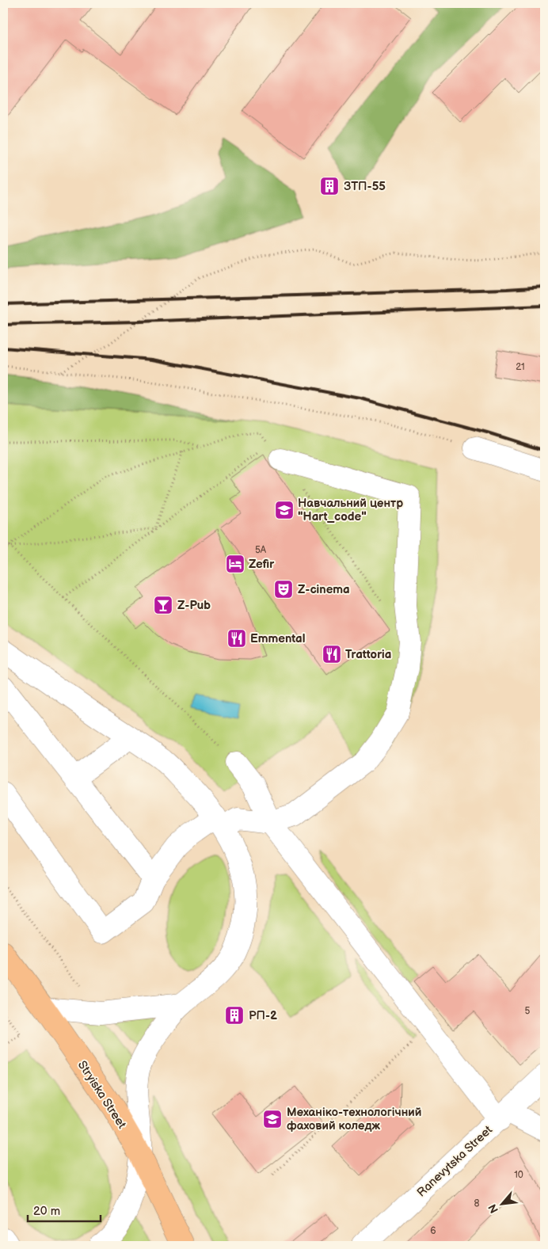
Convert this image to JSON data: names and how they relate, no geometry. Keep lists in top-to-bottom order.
{
  "streets": {
    "main road": ["Stryiska Street"],
    "street": ["Ranevytska Street"]
  },
  "places": {
    "building": ["ЗТП-55", "РП-2"],
    "school or university": ["Навчальний центр \"Hart_code\"", "Механіко-технологічний фаховий коледж"],
    "hotel": ["Zefir"],
    "theatre": ["Z-cinema"],
    "bar": ["Z-Pub"],
    "restaurant": ["Emmental", "Trattoria"]
  },
  "house_numbers": [
    "21",
    "5А",
    "5",
    "10",
    "8",
    "6"
  ],
  "scale_bar": "20 m",
  "north": "bottom left"
}
